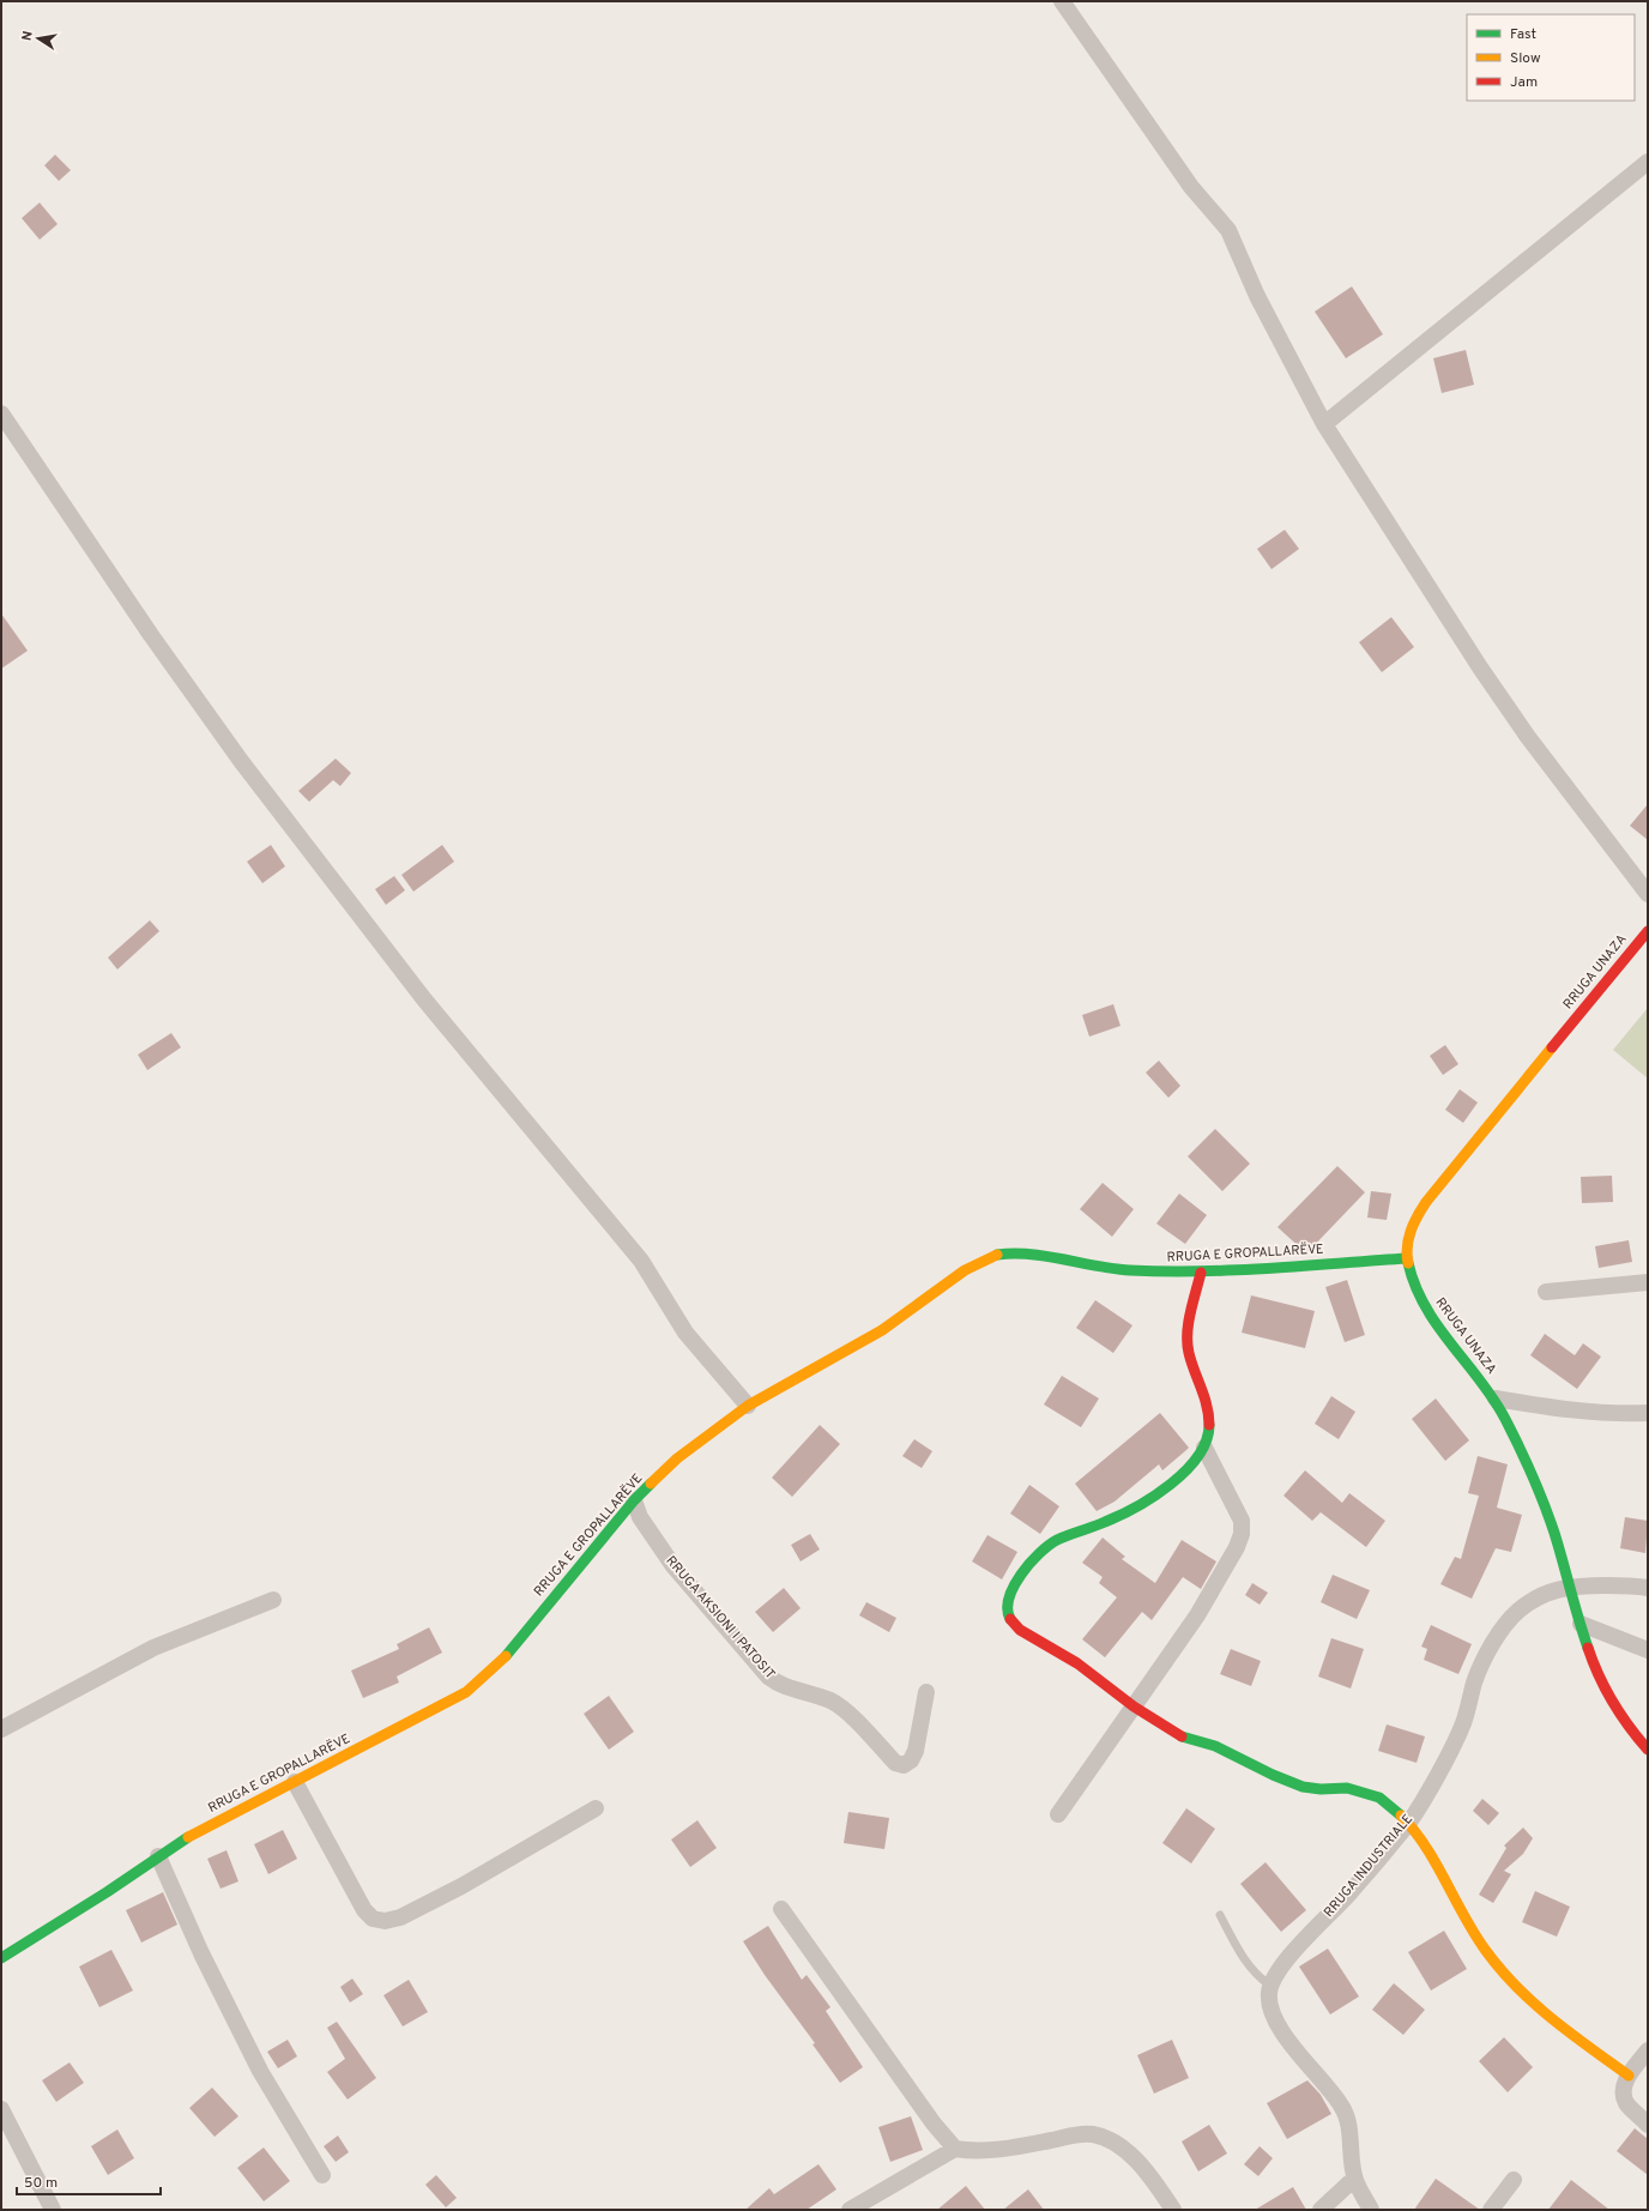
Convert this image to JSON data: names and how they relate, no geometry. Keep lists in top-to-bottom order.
{
  "streets": {
    "street": [
      "RRUGA UNAZA",
      "RRUGA E GROPALLARËVE",
      "RRUGA AKSIONI I PATOSIT",
      "RRUGA INDUSTRIALE"
    ]
  },
  "crossings": [
    ["RRUGA UNAZA", "RRUGA E GROPALLARËVE"],
    ["RRUGA UNAZA", "RRUGA INDUSTRIALE"],
    ["RRUGA E GROPALLARËVE", "RRUGA AKSIONI I PATOSIT"]
  ],
  "legend": ["Fast", "Slow", "Jam"],
  "scale_bar": "50 m",
  "north": "left"
}
